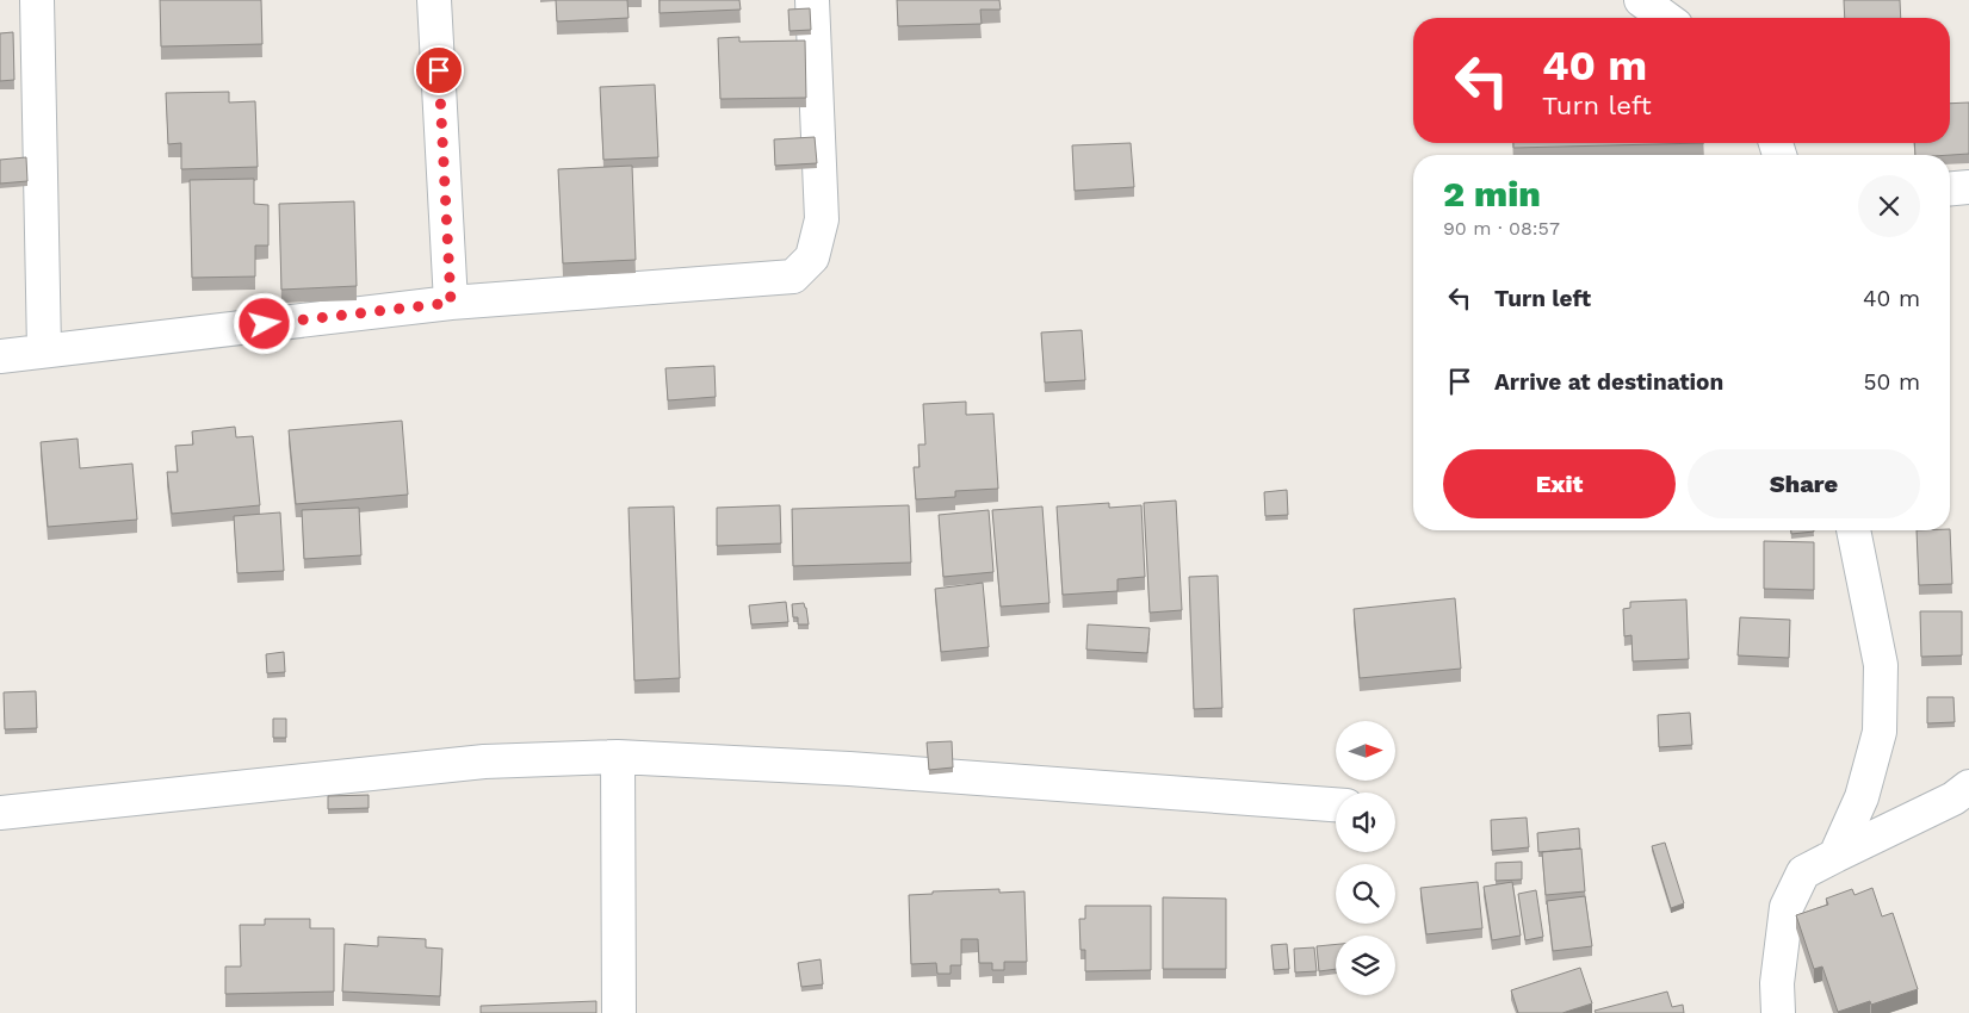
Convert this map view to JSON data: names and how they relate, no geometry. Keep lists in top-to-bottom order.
{
  "north": "right",
  "page": {
    "turn": ["40 m", "Turn left"],
    "heading": ["2 min", "90 m · 08:57"],
    "list": [
      {
        "name": "Turn left",
        "value": "40 m"
      },
      {
        "name": "Arrive at destination",
        "value": "50 m"
      }
    ],
    "buttons": ["Exit", "Share"]
  }
}
